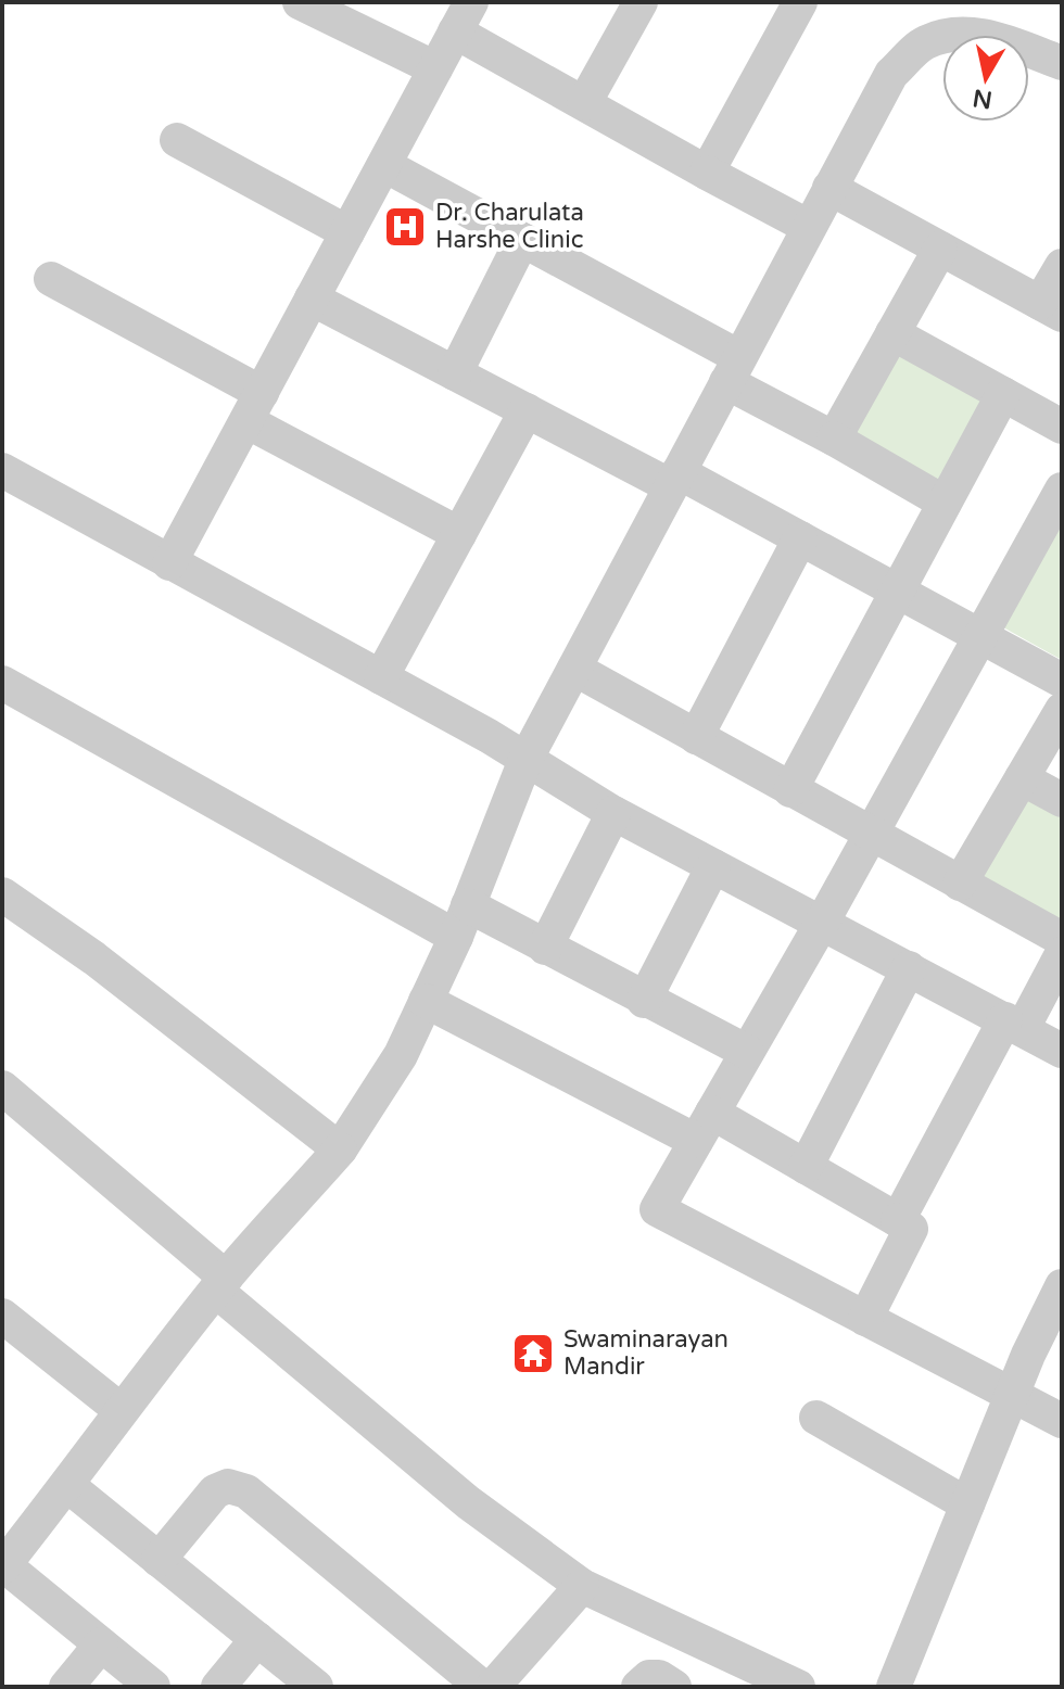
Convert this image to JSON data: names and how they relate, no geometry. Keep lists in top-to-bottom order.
{
  "places": {
    "hospital": ["Dr. Charulata Harshe Clinic"],
    "temple": ["Swaminarayan Mandir"]
  },
  "north": "bottom"
}
